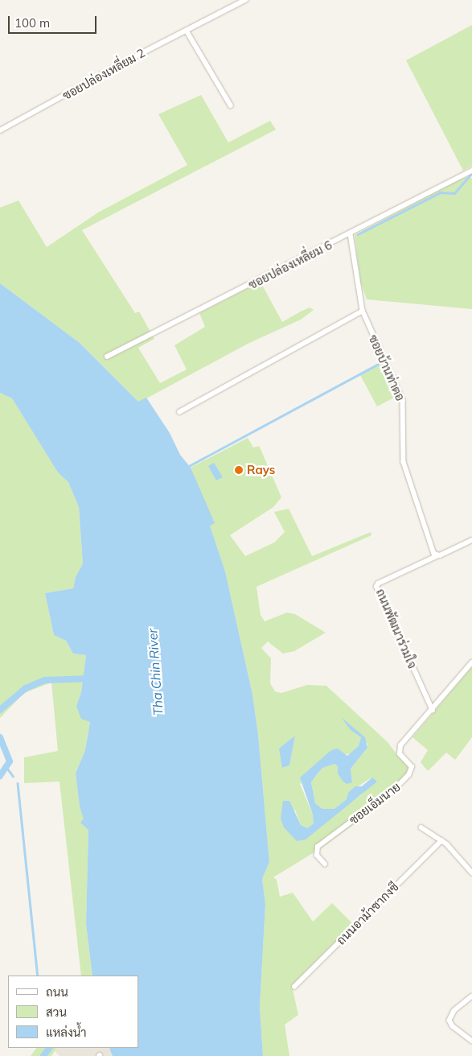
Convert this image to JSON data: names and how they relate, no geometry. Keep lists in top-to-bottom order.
{
  "streets": {
    "street": [
      "ซอยปล่องเหลี่ยม 2",
      "ซอยปล่องเหลี่ยม 6",
      "ซอยบ้านท่าตอ",
      "ถนนพัฒนาร่วมใจ",
      "ซอยเอ็มนาย",
      "ถนนอาม้าซากงซี"
    ]
  },
  "crossings": [
    ["ซอยปล่องเหลี่ยม 6", "ซอยบ้านท่าตอ"],
    ["ซอยบ้านท่าตอ", "ถนนพัฒนาร่วมใจ"],
    ["ถนนพัฒนาร่วมใจ", "ซอยเอ็มนาย"]
  ],
  "water": ["Tha Chin River"],
  "places": ["Rays"],
  "legend": ["ถนน", "สวน", "แหล่งน้ำ"],
  "scale_bar": "100 m"
}
